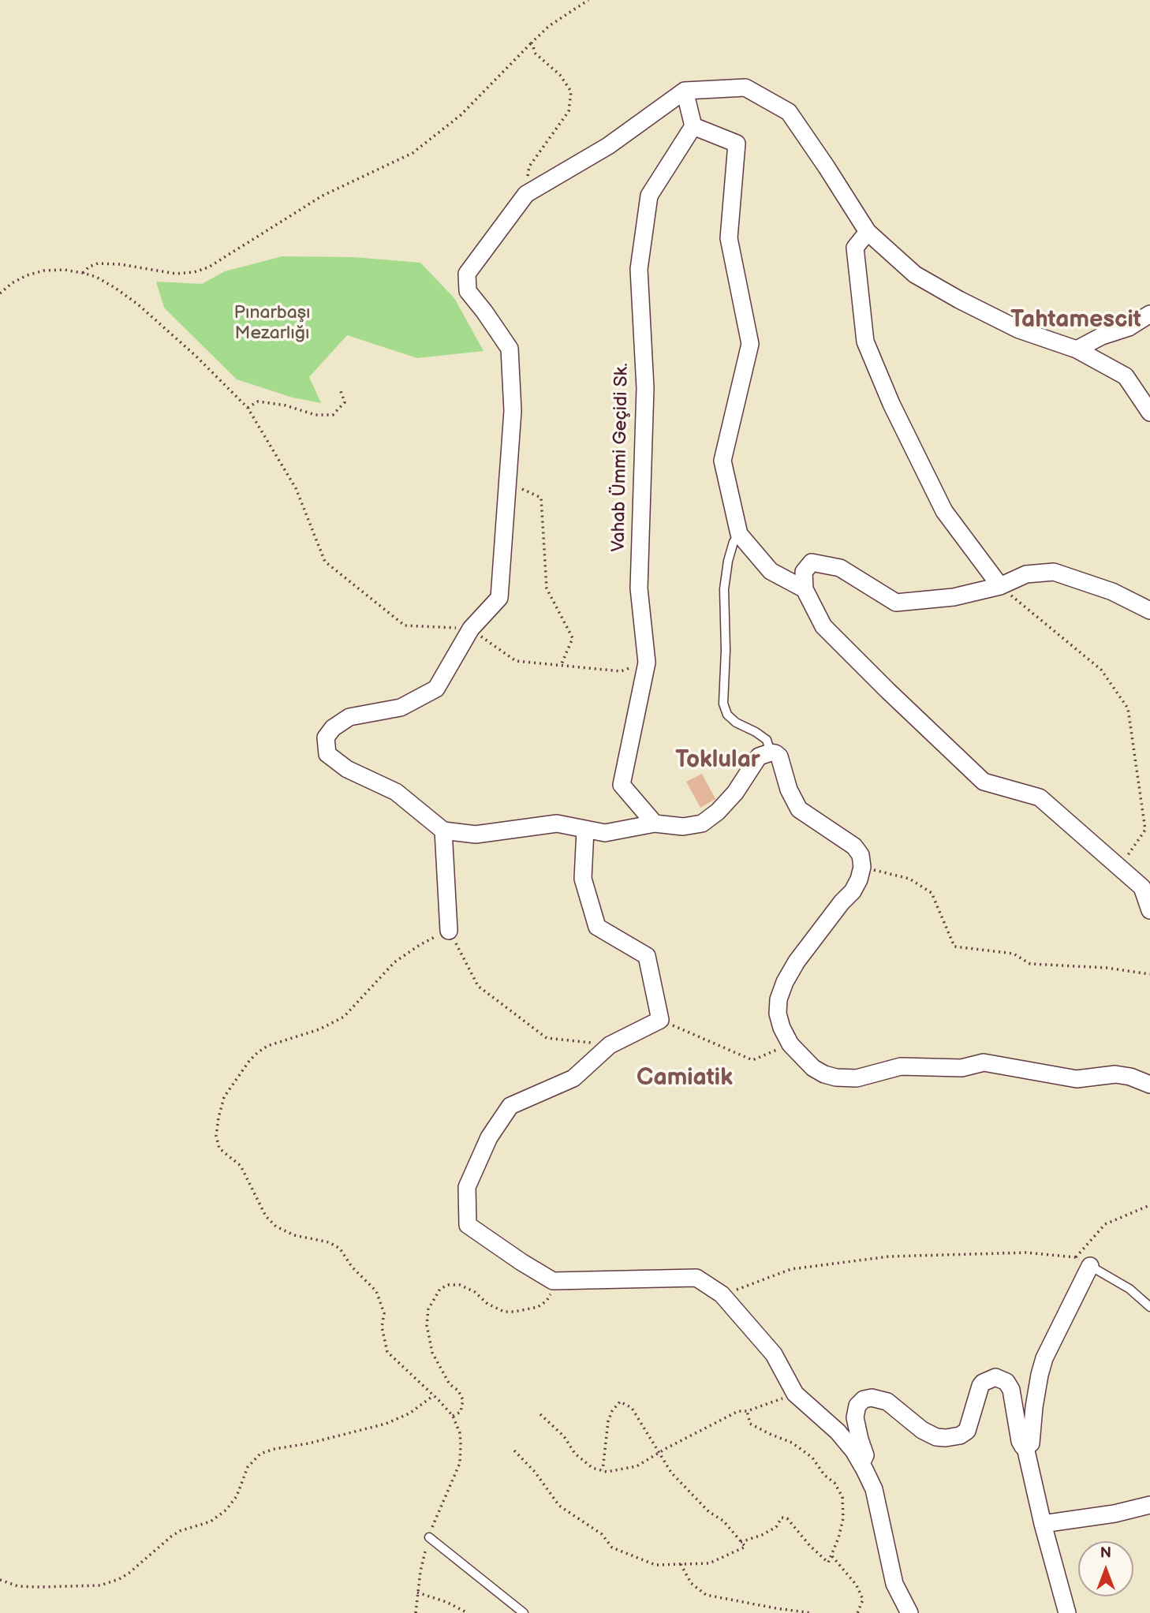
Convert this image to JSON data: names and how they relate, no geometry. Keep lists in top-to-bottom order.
{
  "streets": {
    "street": ["Vahab Ümmi Geçidi Sk."]
  },
  "districts": ["Tahtamescit", "Toklular", "Camiatik"],
  "parks": ["Pınarbaşı Mezarlığı"],
  "north": "top"
}
